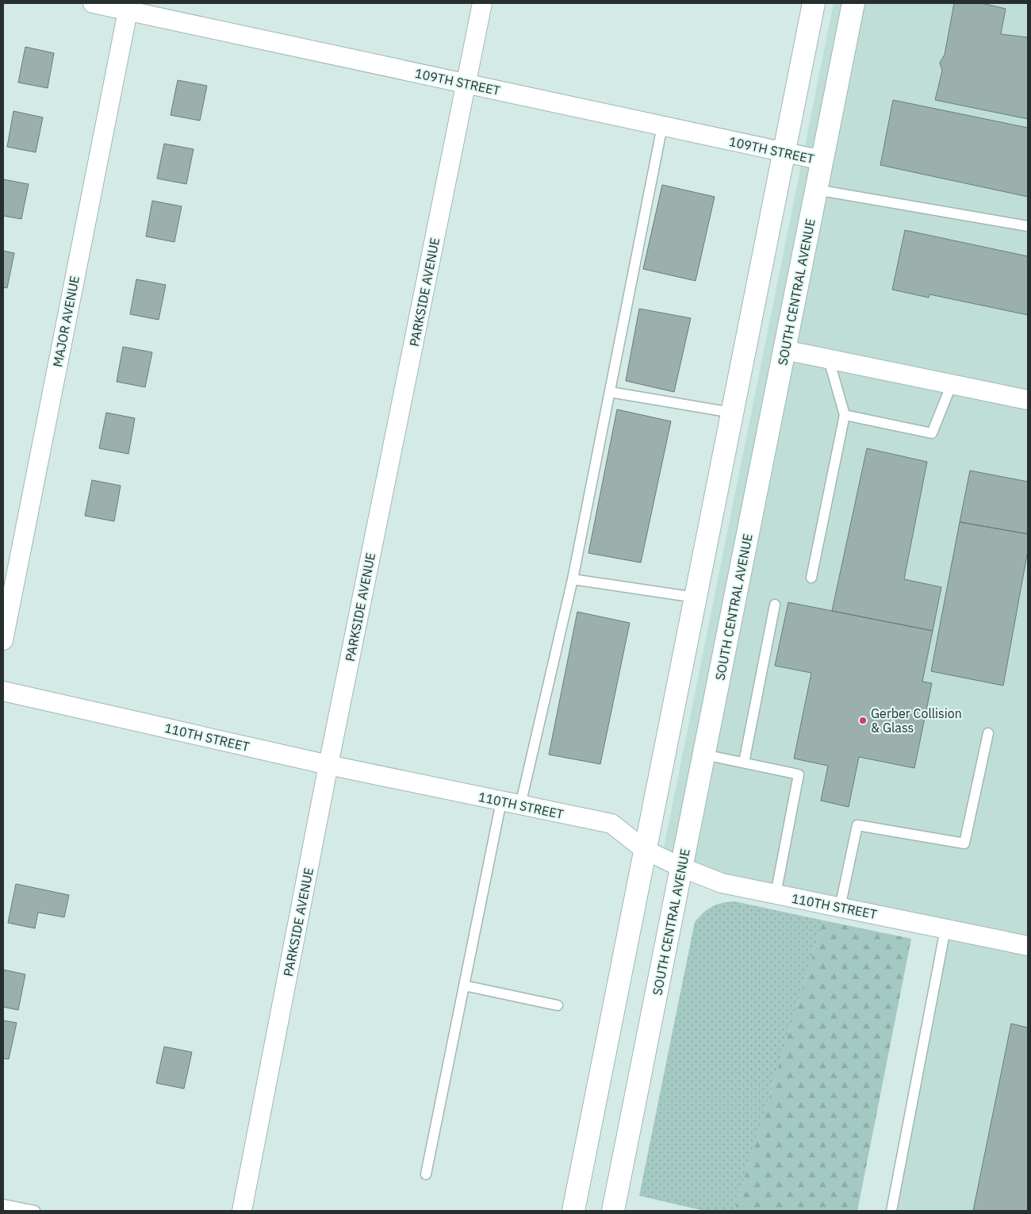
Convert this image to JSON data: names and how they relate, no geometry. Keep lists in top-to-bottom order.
{
  "streets": {
    "street": [
      "109TH STREET",
      "PARKSIDE AVENUE",
      "SOUTH CENTRAL AVENUE",
      "MAJOR AVENUE",
      "110TH STREET"
    ]
  },
  "crossings": [
    ["109TH STREET", "PARKSIDE AVENUE"],
    ["109TH STREET", "SOUTH CENTRAL AVENUE"],
    ["109TH STREET", "MAJOR AVENUE"],
    ["PARKSIDE AVENUE", "110TH STREET"],
    ["SOUTH CENTRAL AVENUE", "110TH STREET"]
  ],
  "places": ["Gerber Collision & Glass"]
}
